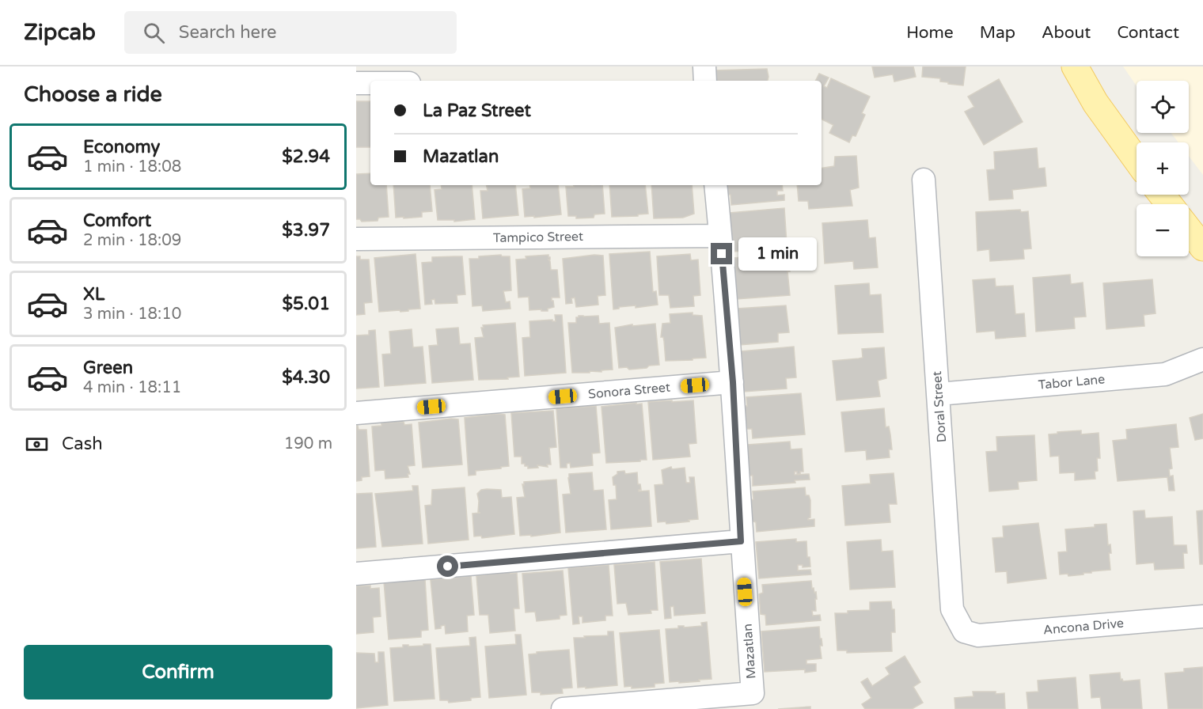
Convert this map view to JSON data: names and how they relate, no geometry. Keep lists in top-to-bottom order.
{
  "streets": {
    "street": [
      "Tampico Street",
      "Tabor Lane",
      "Sonora Street",
      "Doral Street",
      "Ancona Drive",
      "Mazatlan"
    ]
  },
  "crossings": [
    ["Tampico Street", "Mazatlan"],
    ["Tabor Lane", "Doral Street"],
    ["Sonora Street", "Mazatlan"],
    ["Doral Street", "Ancona Drive"]
  ],
  "page": {
    "header": "Zipcab",
    "search": "Search here",
    "nav": [
      "Home",
      "Map",
      "About",
      "Contact"
    ],
    "heading": "Choose a ride",
    "map_buttons": ["+", "−"],
    "banner": ["La Paz Street", "Mazatlan"],
    "list": [
      {
        "name": "Economy",
        "note": "1 min · 18:08",
        "value": "$2.94"
      },
      {
        "name": "Comfort",
        "note": "2 min · 18:09",
        "value": "$3.97"
      },
      {
        "name": "XL",
        "note": "3 min · 18:10",
        "value": "$5.01"
      },
      {
        "name": "Green",
        "note": "4 min · 18:11",
        "value": "$4.30"
      }
    ],
    "bubble": "1 min",
    "pay": ["Cash", "190 m"],
    "buttons": "Confirm"
  }
}
